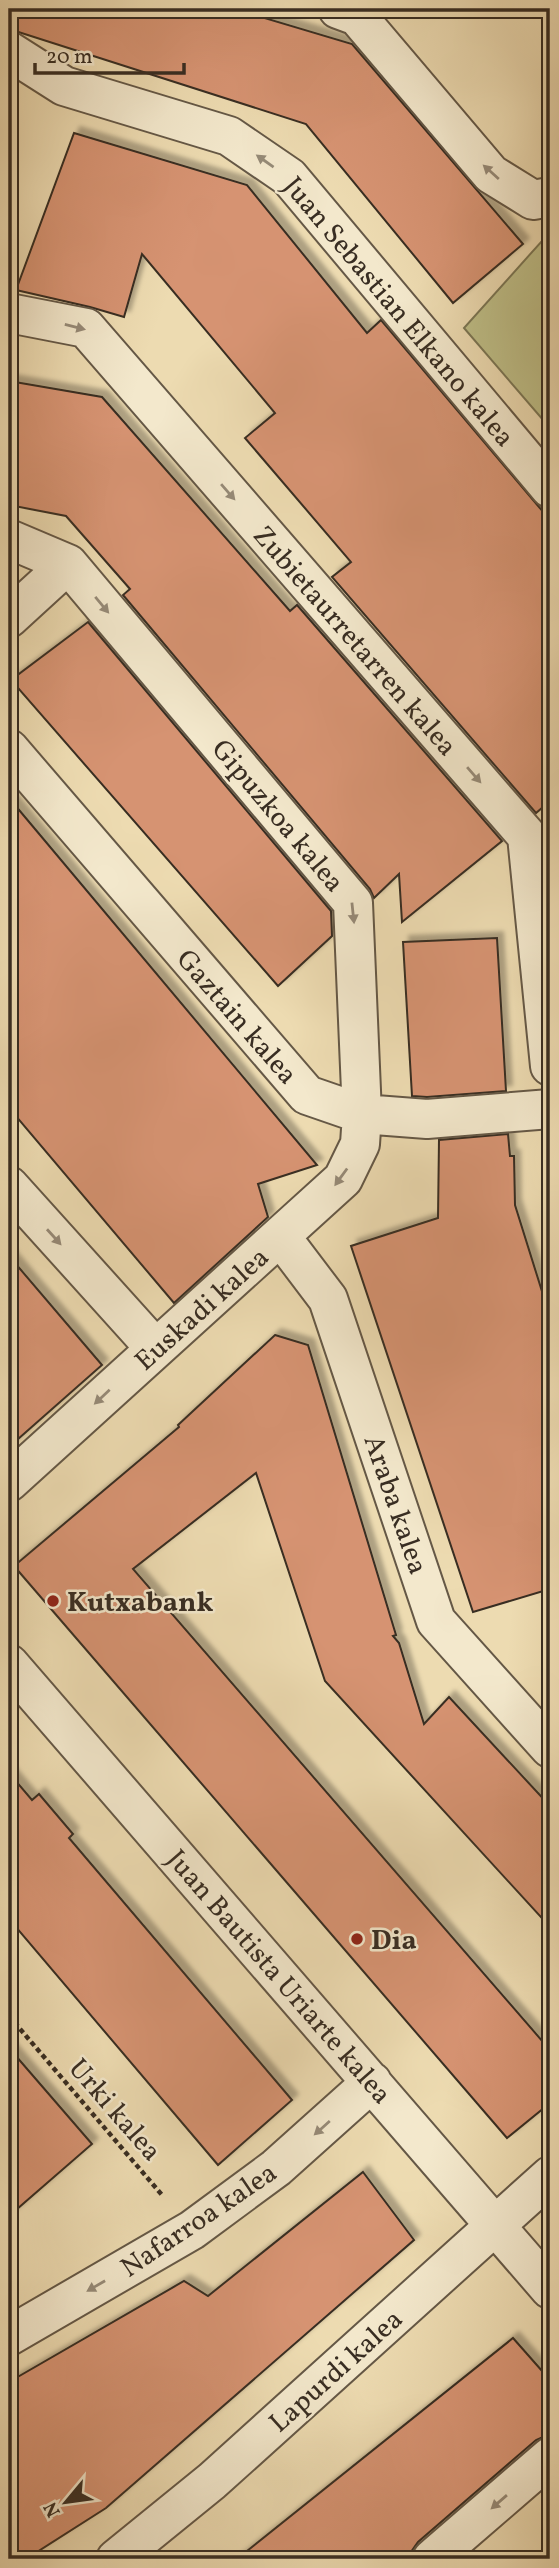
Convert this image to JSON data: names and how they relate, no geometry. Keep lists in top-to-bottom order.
{
  "streets": {
    "street": [
      "Juan Sebastian Elkano kalea",
      "Zubietaurretarren kalea",
      "Gipuzkoa kalea",
      "Gaztain kalea",
      "Euskadi kalea",
      "Araba kalea",
      "Juan Bautista Uriarte kalea",
      "Nafarroa kalea",
      "Lapurdi kalea"
    ],
    "path": ["Urki kalea"]
  },
  "crossings": [
    ["Gipuzkoa kalea", "Gaztain kalea"],
    ["Gipuzkoa kalea", "Euskadi kalea"],
    ["Gaztain kalea", "Euskadi kalea"],
    ["Euskadi kalea", "Araba kalea"],
    ["Juan Bautista Uriarte kalea", "Nafarroa kalea"],
    ["Juan Bautista Uriarte kalea", "Lapurdi kalea"],
    ["Urki kalea", "Nafarroa kalea"]
  ],
  "one_way": [
    "Zubietaurretarren kalea",
    "Gipuzkoa kalea",
    "Euskadi kalea",
    "Nafarroa kalea"
  ],
  "places": ["Kutxabank", "Dia"],
  "scale_bar": "20 m",
  "north": "bottom left"
}
